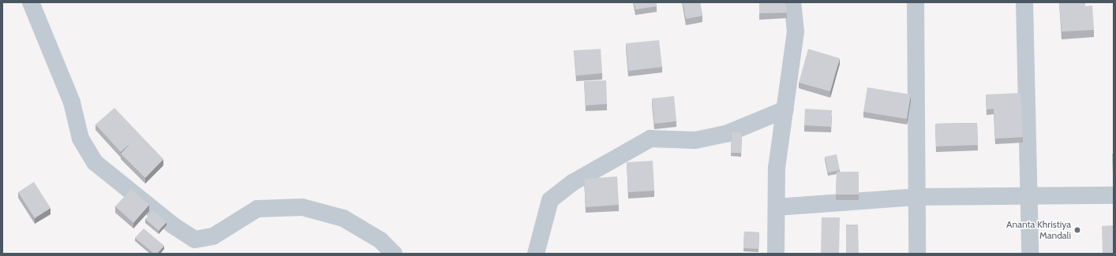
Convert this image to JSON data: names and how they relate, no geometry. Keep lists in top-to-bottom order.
{
  "places": ["Ananta Khristiya Mandali"]
}
